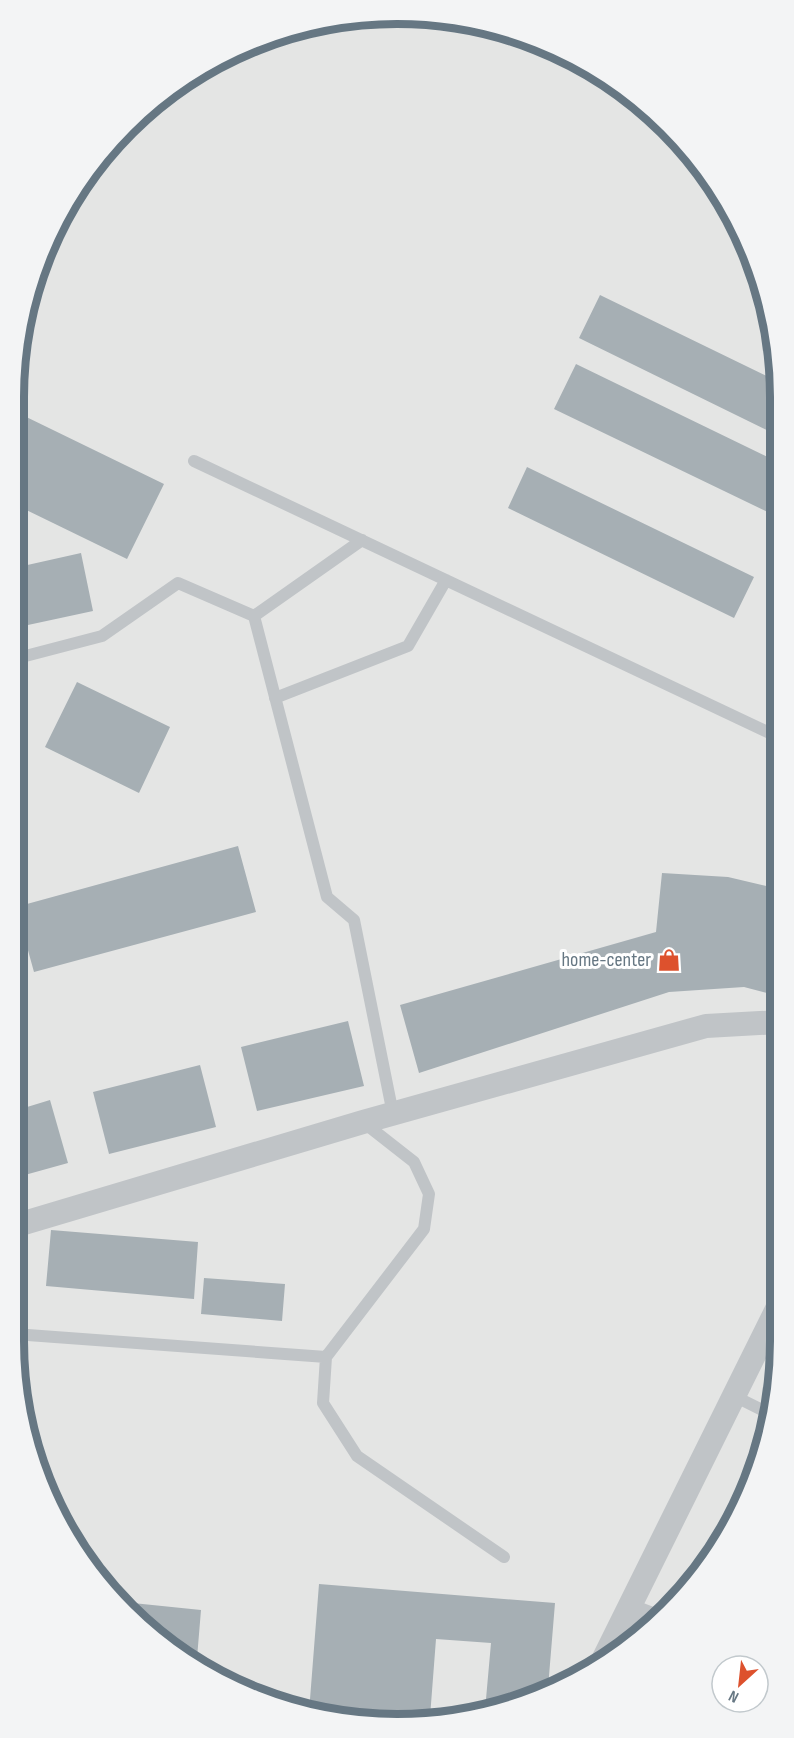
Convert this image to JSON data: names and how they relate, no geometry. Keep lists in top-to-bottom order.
{
  "places": {
    "shop": ["home-center"]
  },
  "north": "bottom left"
}
